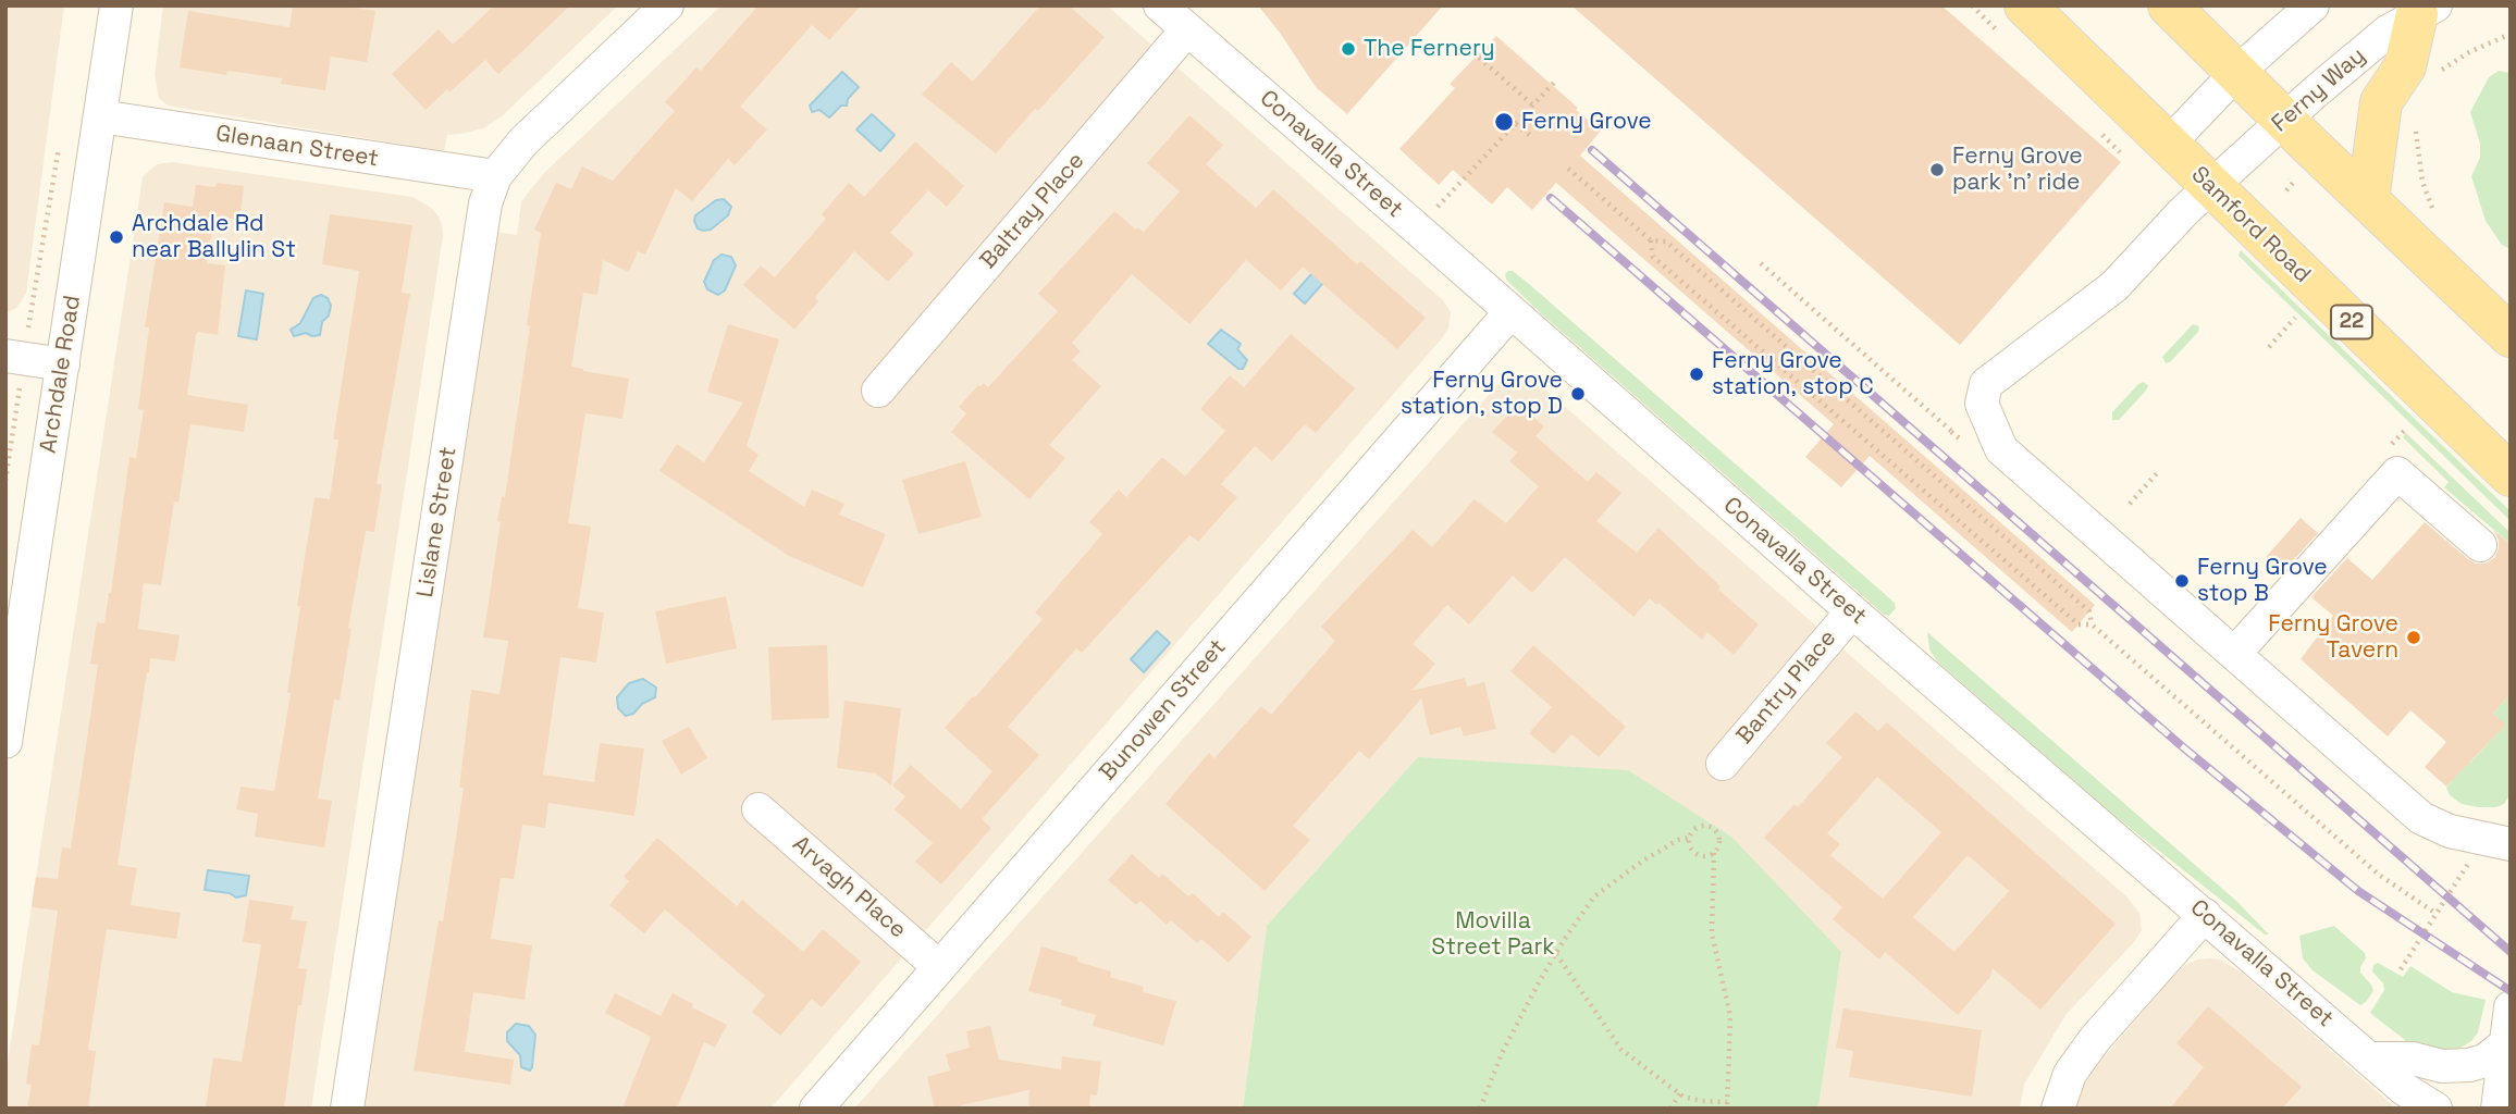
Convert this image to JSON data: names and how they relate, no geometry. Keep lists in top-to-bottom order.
{
  "streets": {
    "main road": ["Samford Road", "22"],
    "street": [
      "Ferny Way",
      "Glenaan Street",
      "Conavalla Street",
      "Baltray Place",
      "Archdale Road",
      "Lislane Street",
      "Bantry Place",
      "Bunowen Street",
      "Arvagh Place"
    ]
  },
  "crossings": [
    ["Ferny Way", "Samford Road"],
    ["Glenaan Street", "Archdale Road"],
    ["Glenaan Street", "Lislane Street"],
    ["Conavalla Street", "Baltray Place"],
    ["Conavalla Street", "Bantry Place"],
    ["Conavalla Street", "Bunowen Street"],
    ["Bunowen Street", "Arvagh Place"]
  ],
  "parks": ["Movilla Street Park"],
  "places": [
    "The Fernery",
    "Ferny Grove",
    "Ferny Grove park 'n' ride",
    "Archdale Rd near Ballylin St",
    "Ferny Grove station, stop C",
    "Ferny Grove station, stop D",
    "Ferny Grove stop B",
    "Ferny Grove Tavern"
  ]
}
